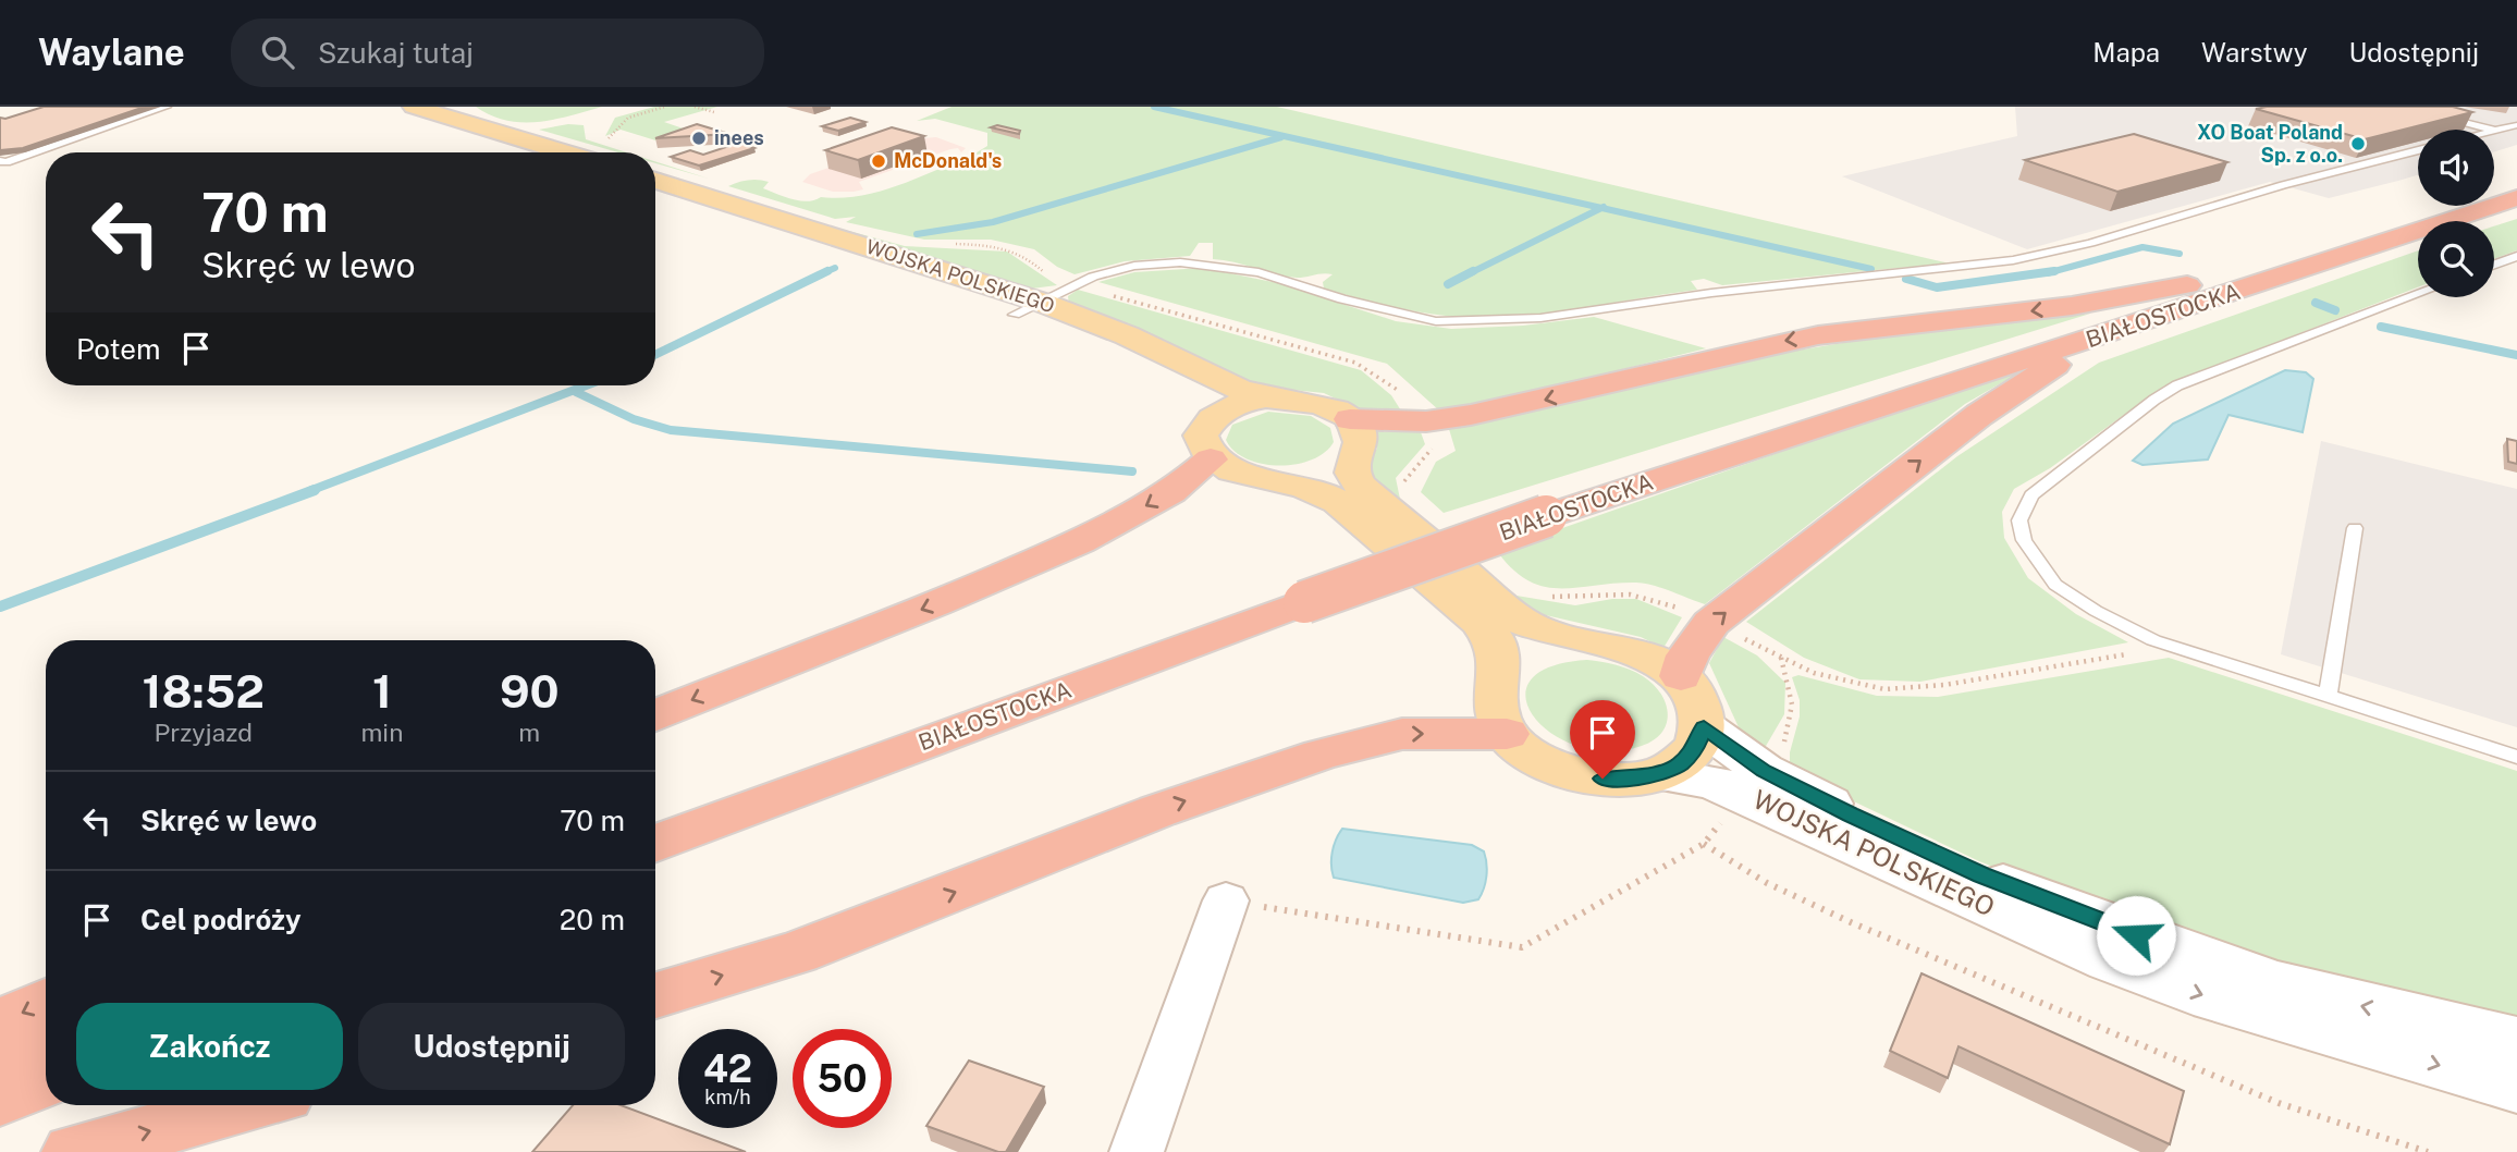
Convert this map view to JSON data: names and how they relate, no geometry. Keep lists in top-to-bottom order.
{
  "streets": {
    "highway": ["BIAŁOSTOCKA"],
    "main road": ["WOJSKA POLSKIEGO"]
  },
  "places": ["inees", "XO Boat Poland Sp. z o.o.", "McDonald's"],
  "page": {
    "header": "Waylane",
    "search": "Szukaj tutaj",
    "nav": ["Mapa", "Warstwy", "Udostępnij"],
    "turn": ["70 m", "Skręć w lewo"],
    "then": "Potem",
    "eta": [
      "18:52",
      "Przyjazd",
      "1",
      "min",
      "90",
      "m"
    ],
    "list": [
      {
        "name": "Skręć w lewo",
        "value": "70 m"
      },
      {
        "name": "Cel podróży",
        "value": "20 m"
      }
    ],
    "buttons": ["Zakończ", "Udostępnij"],
    "speed": "42 km/h",
    "limit": "50"
  }
}
